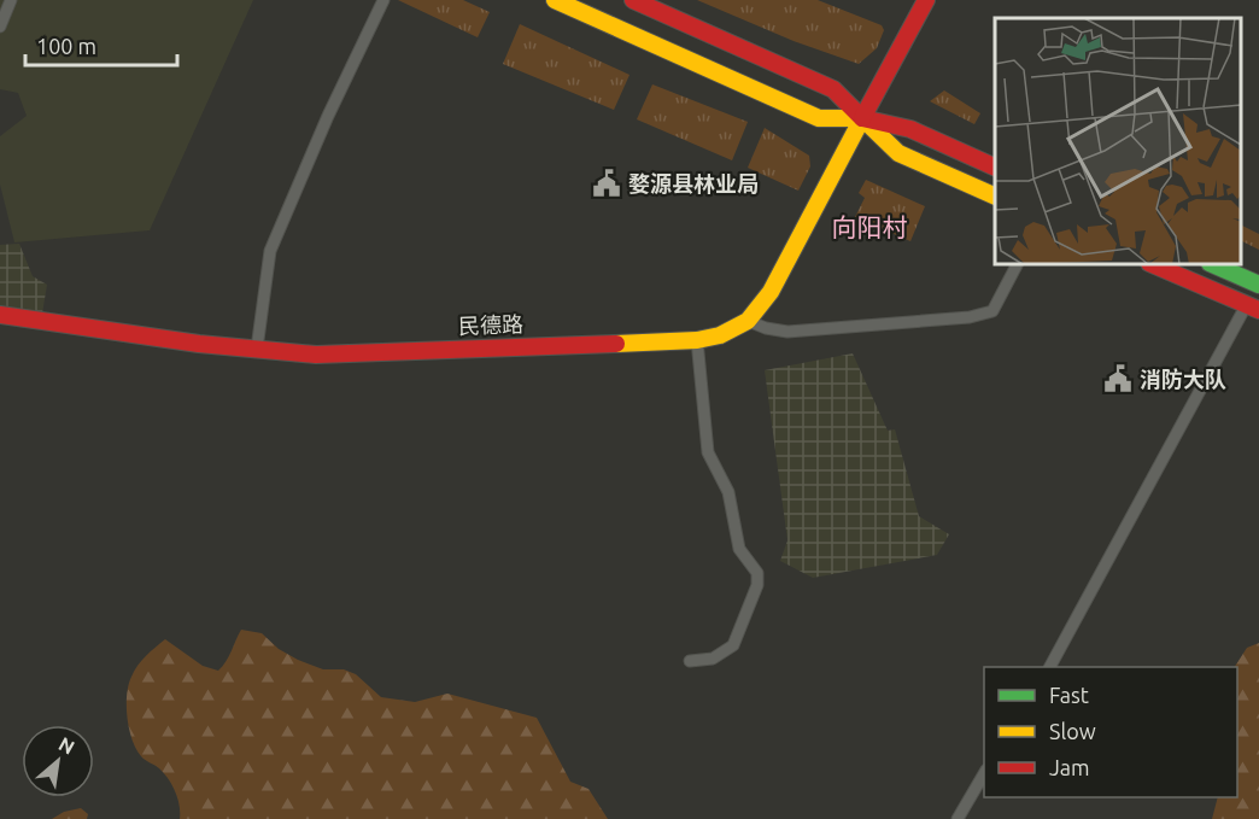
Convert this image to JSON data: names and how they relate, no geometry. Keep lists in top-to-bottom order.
{
  "streets": {
    "main road": ["民德路"]
  },
  "districts": ["向阳村"],
  "places": {
    "public building": ["婺源县林业局", "消防大队"]
  },
  "legend": ["Fast", "Slow", "Jam"],
  "scale_bar": "100 m",
  "north": "top right"
}
